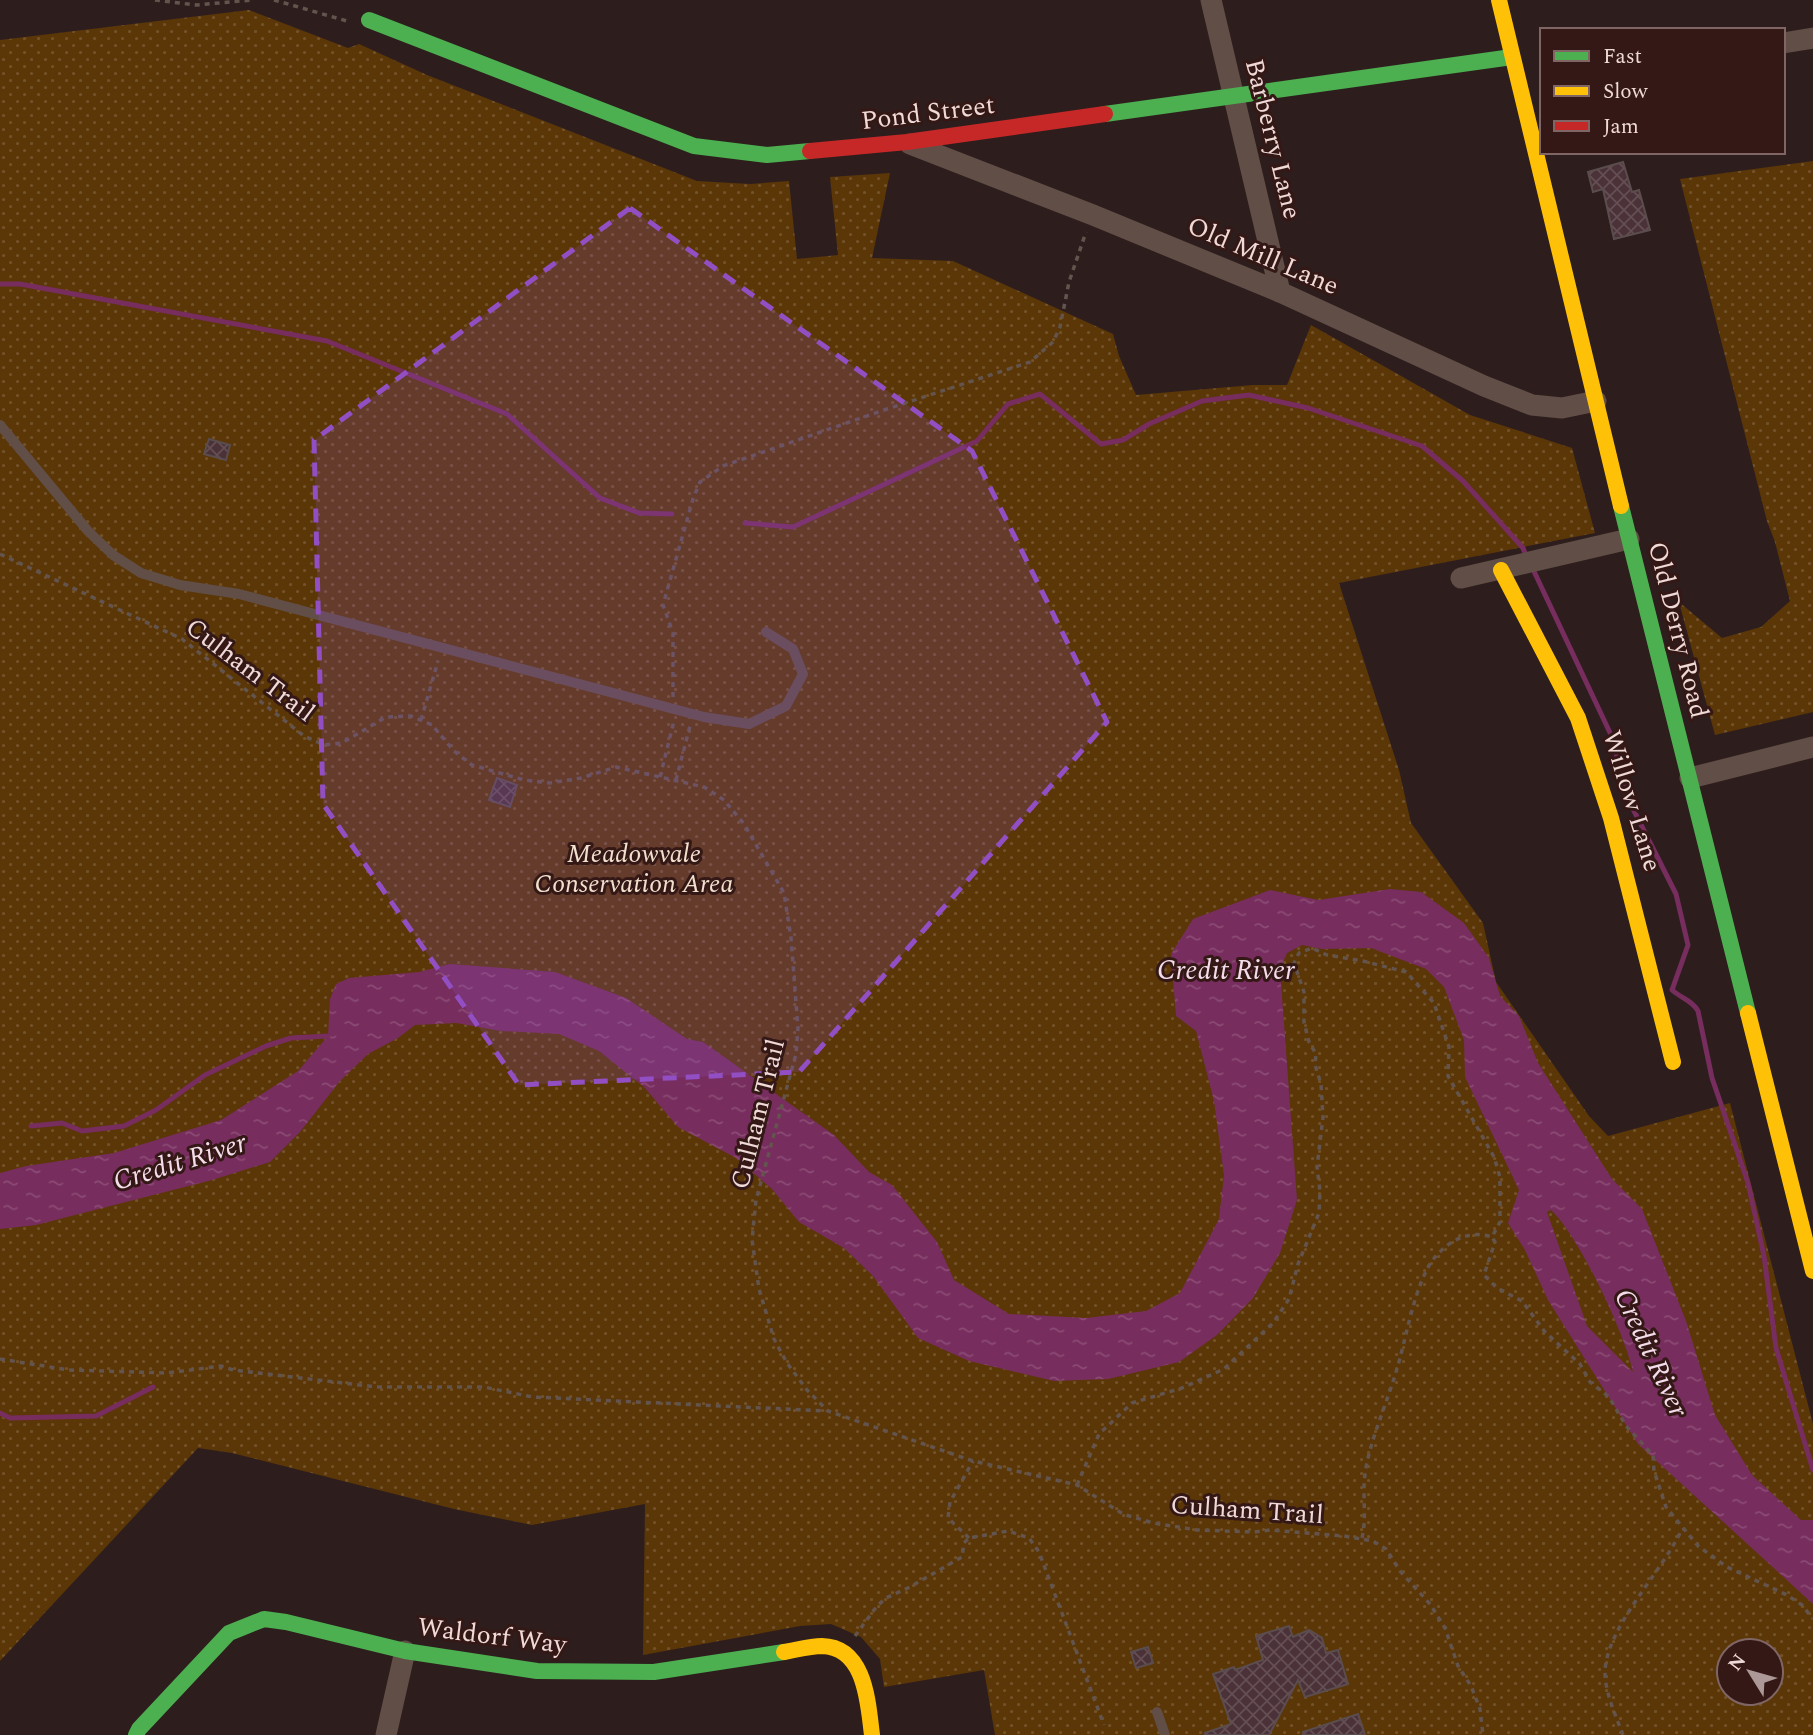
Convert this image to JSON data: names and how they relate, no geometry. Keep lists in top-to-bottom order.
{
  "streets": {
    "street": [
      "Pond Street",
      "Barberry Lane",
      "Old Mill Lane",
      "Old Derry Road",
      "Willow Lane",
      "Waldorf Way"
    ],
    "path": ["Culham Trail"]
  },
  "crossings": [
    ["Pond Street", "Barberry Lane"],
    ["Pond Street", "Old Mill Lane"],
    ["Pond Street", "Old Derry Road"],
    ["Barberry Lane", "Old Mill Lane"],
    ["Old Mill Lane", "Old Derry Road"]
  ],
  "water": ["Credit River"],
  "parks": ["Meadowvale Conservation Area"],
  "legend": ["Fast", "Slow", "Jam"],
  "north": "top left"
}
